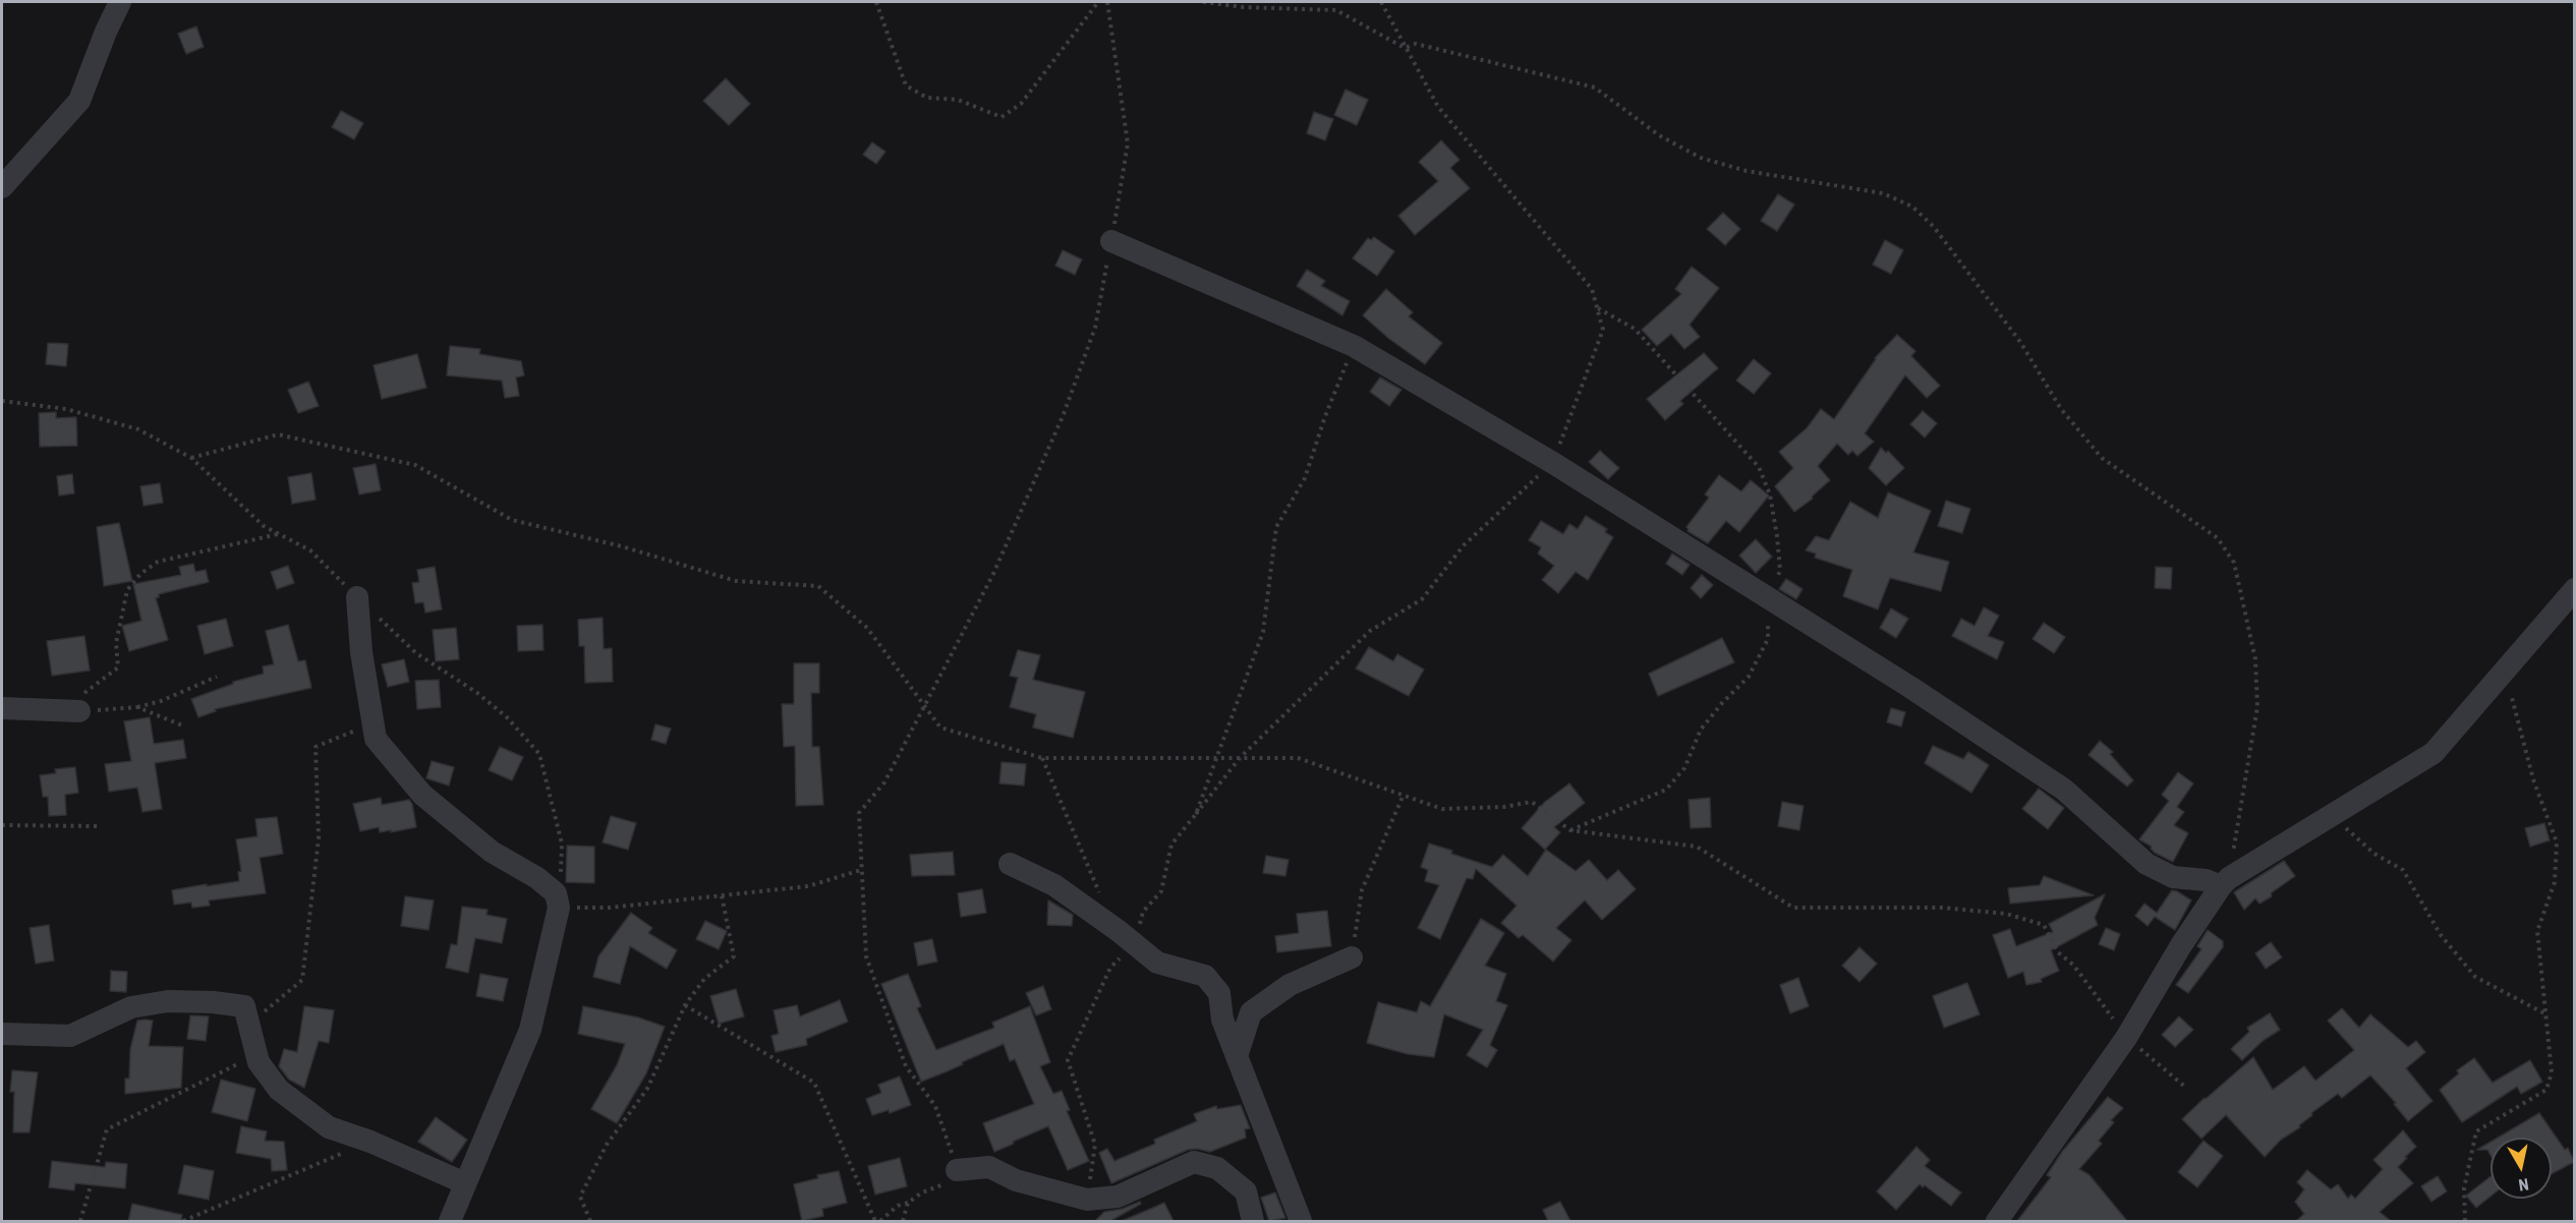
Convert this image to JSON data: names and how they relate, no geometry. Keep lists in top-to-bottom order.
{
  "north": "bottom"
}
